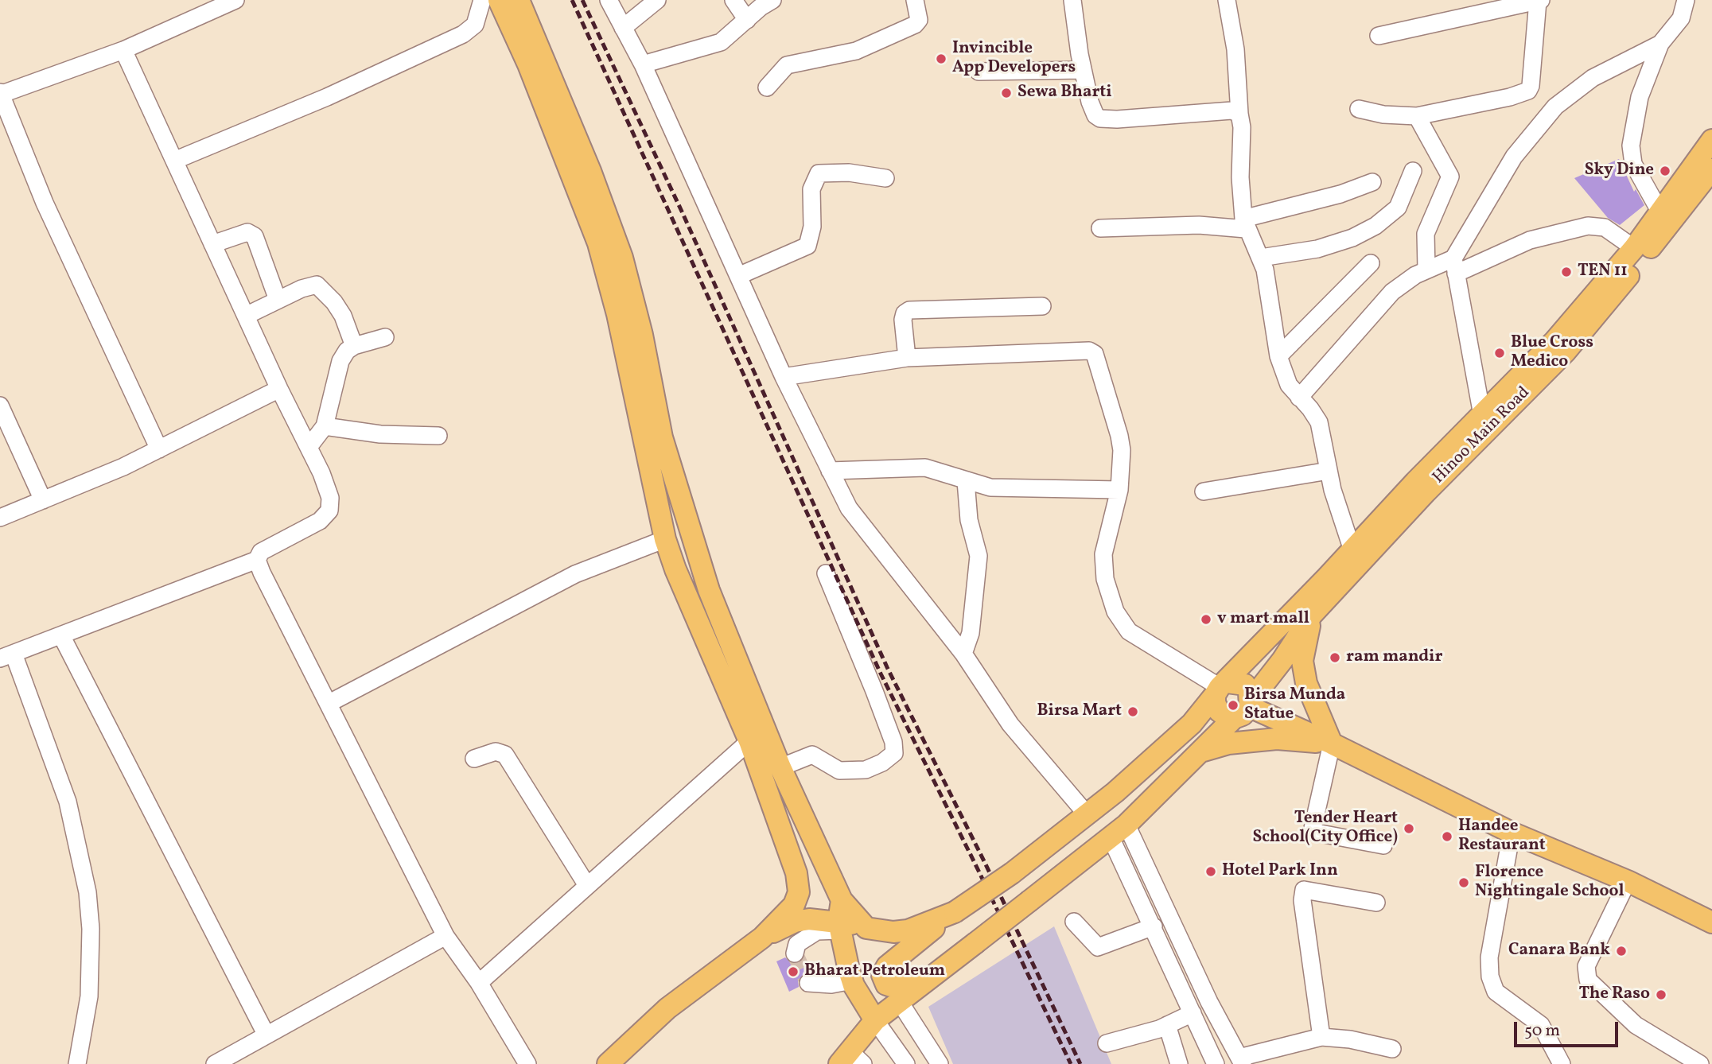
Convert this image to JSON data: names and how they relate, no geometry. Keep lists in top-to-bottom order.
{
  "streets": {
    "main road": ["Hinoo Main Road"]
  },
  "places": [
    "Invincible App Developers",
    "Sewa Bharti",
    "Sky Dine",
    "TEN 11",
    "Blue Cross Medico",
    "v mart mall",
    "ram mandir",
    "Birsa Munda Statue",
    "Birsa Mart",
    "Tender Heart School(City Office)",
    "Handee Restaurant",
    "Hotel Park Inn",
    "Florence Nightingale School",
    "Canara Bank",
    "Bharat Petroleum",
    "The Raso"
  ],
  "scale_bar": "50 m"
}
